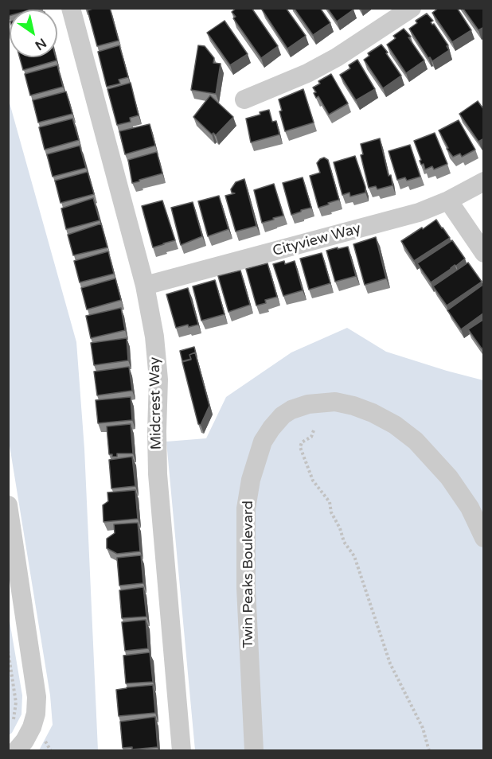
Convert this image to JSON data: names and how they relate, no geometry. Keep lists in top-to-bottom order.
{
  "streets": {
    "street": ["Cityview Way", "Midcrest Way", "Twin Peaks Boulevard"]
  },
  "crossings": [
    ["Cityview Way", "Midcrest Way"]
  ],
  "north": "bottom right"
}
